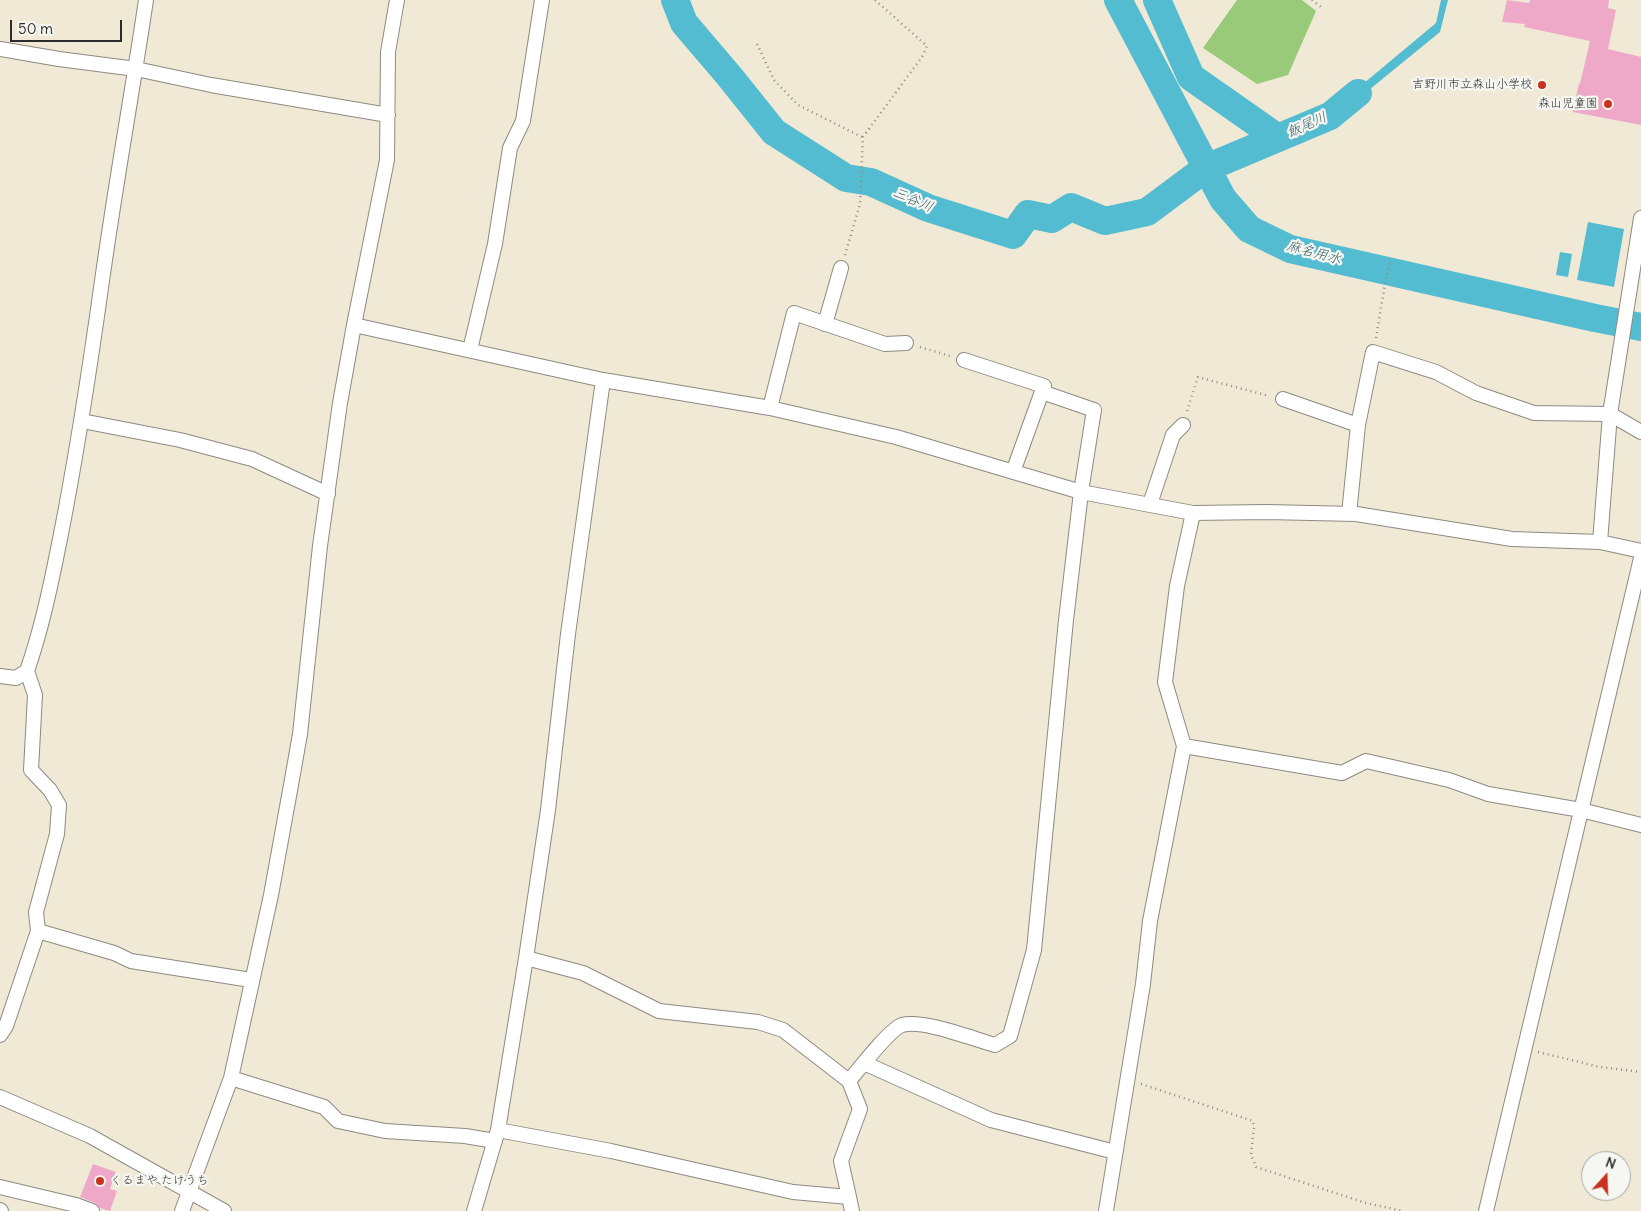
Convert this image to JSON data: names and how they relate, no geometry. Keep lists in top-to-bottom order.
{
  "water": ["飯尾川", "三谷川", "麻名用水"],
  "places": ["吉野川市立森山小学校", "森山児童園", "くるまや たけうち"],
  "scale_bar": "50 m",
  "north": "top"
}
